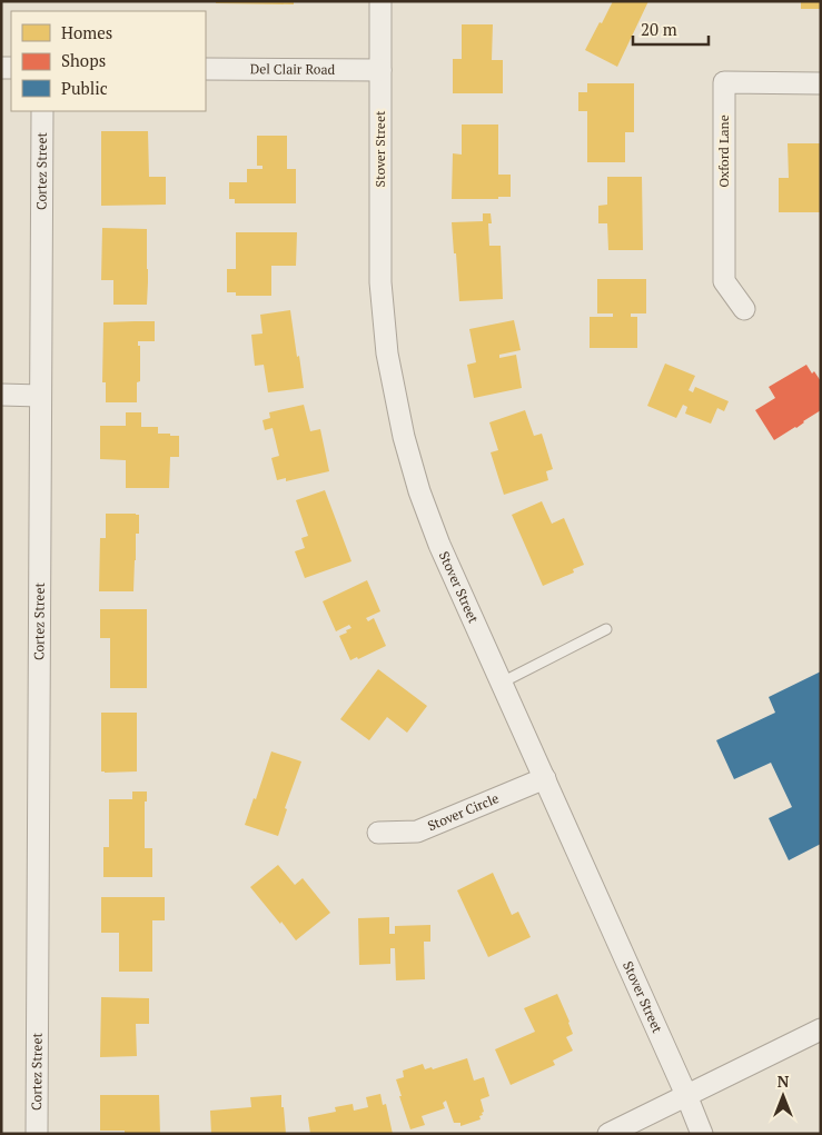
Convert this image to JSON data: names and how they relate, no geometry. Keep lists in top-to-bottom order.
{
  "streets": {
    "street": [
      "Del Clair Road",
      "Stover Street",
      "Oxford Lane",
      "Cortez Street",
      "Stover Circle"
    ]
  },
  "crossings": [
    ["Del Clair Road", "Stover Street"],
    ["Stover Street", "Stover Circle"]
  ],
  "legend": ["Homes", "Shops", "Public"],
  "scale_bar": "20 m",
  "north": "top"
}
